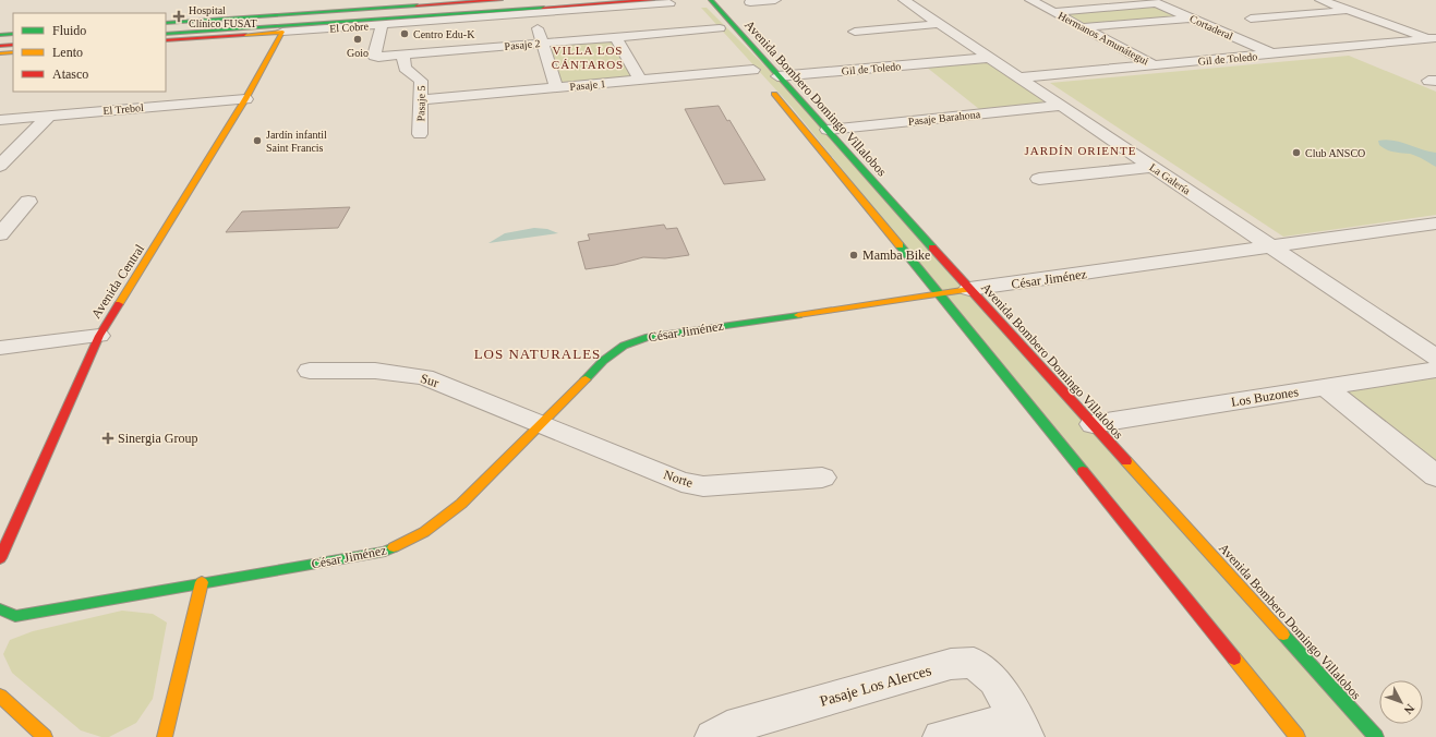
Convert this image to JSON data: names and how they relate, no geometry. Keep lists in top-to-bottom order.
{
  "streets": {
    "main road": [
      "El Cobre",
      "Avenida Bombero Domingo Villalobos",
      "César Jiménez",
      "Avenida Central"
    ],
    "street": [
      "Cortaderal",
      "Hermanos Amunátegui",
      "Pasaje 2",
      "Gil de Toledo",
      "Pasaje 1",
      "Pasaje 5",
      "El Trebol",
      "Pasaje Barahona",
      "La Galería",
      "Sur",
      "Los Buzones",
      "Norte",
      "Pasaje Los Alerces"
    ]
  },
  "crossings": [
    ["El Cobre", "Pasaje 2"],
    ["El Cobre", "Avenida Central"],
    ["Cortaderal", "Gil de Toledo"],
    ["Hermanos Amunátegui", "Gil de Toledo"],
    ["Pasaje 2", "Pasaje 5"],
    ["Gil de Toledo", "Avenida Bombero Domingo Villalobos"],
    ["Gil de Toledo", "La Galería"],
    ["Pasaje 1", "Avenida Bombero Domingo Villalobos"],
    ["Pasaje 1", "Pasaje 5"],
    ["Avenida Bombero Domingo Villalobos", "Pasaje Barahona"],
    ["Avenida Bombero Domingo Villalobos", "César Jiménez"],
    ["Avenida Bombero Domingo Villalobos", "Los Buzones"],
    ["El Trebol", "Avenida Central"],
    ["Pasaje Barahona", "La Galería"],
    ["La Galería", "César Jiménez"],
    ["César Jiménez", "Sur"],
    ["César Jiménez", "Norte"],
    ["Sur", "Norte"]
  ],
  "districts": ["VILLA LOS CÁNTAROS", "JARDÍN ORIENTE", "LOS NATURALES"],
  "places": {
    "health": ["Hospital Clínico FUSAT", "Sinergia Group"],
    "other": [
      "Centro Edu-K",
      "Goio",
      "Jardín infantil Saint Francis",
      "Club ANSCO",
      "Mamba Bike"
    ]
  },
  "legend": ["Fluido", "Lento", "Atasco"],
  "north": "bottom right"
}
